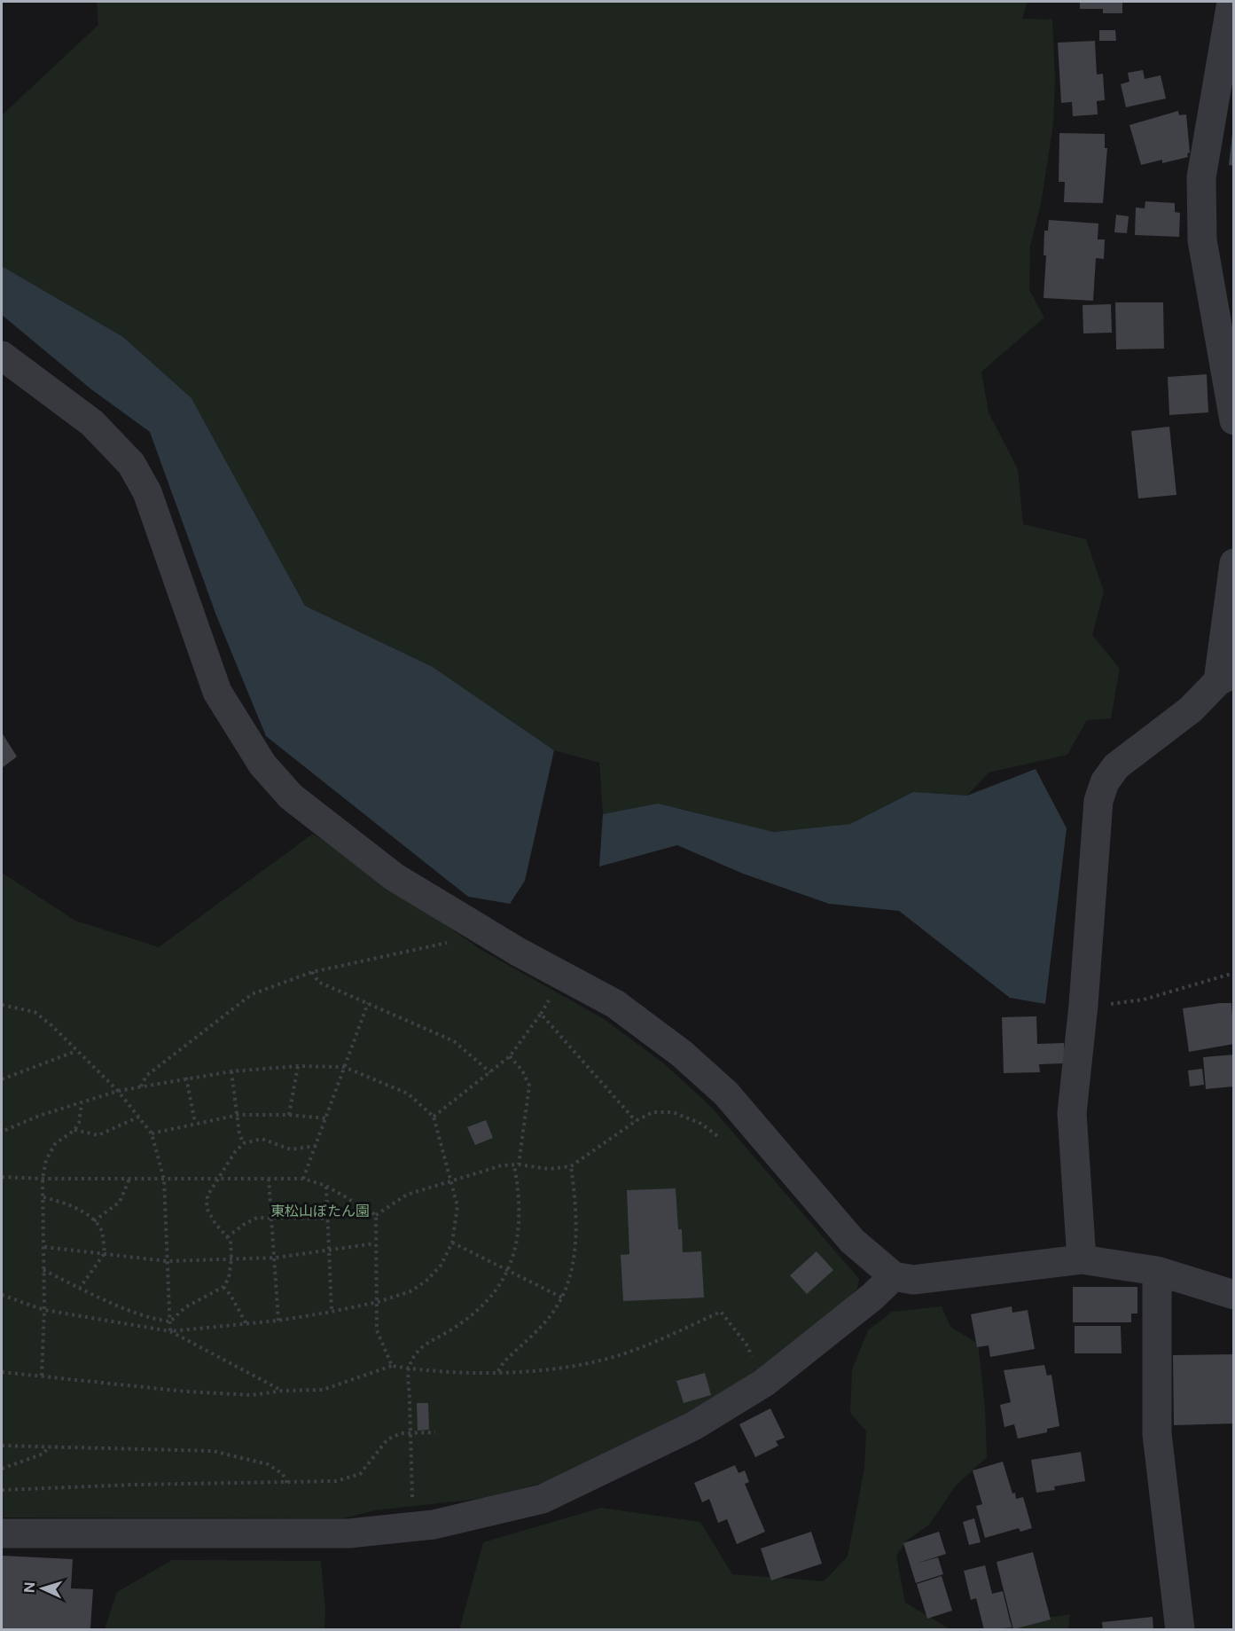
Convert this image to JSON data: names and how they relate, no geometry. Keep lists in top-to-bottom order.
{
  "parks": ["東松山ぼたん園"],
  "north": "left"
}
